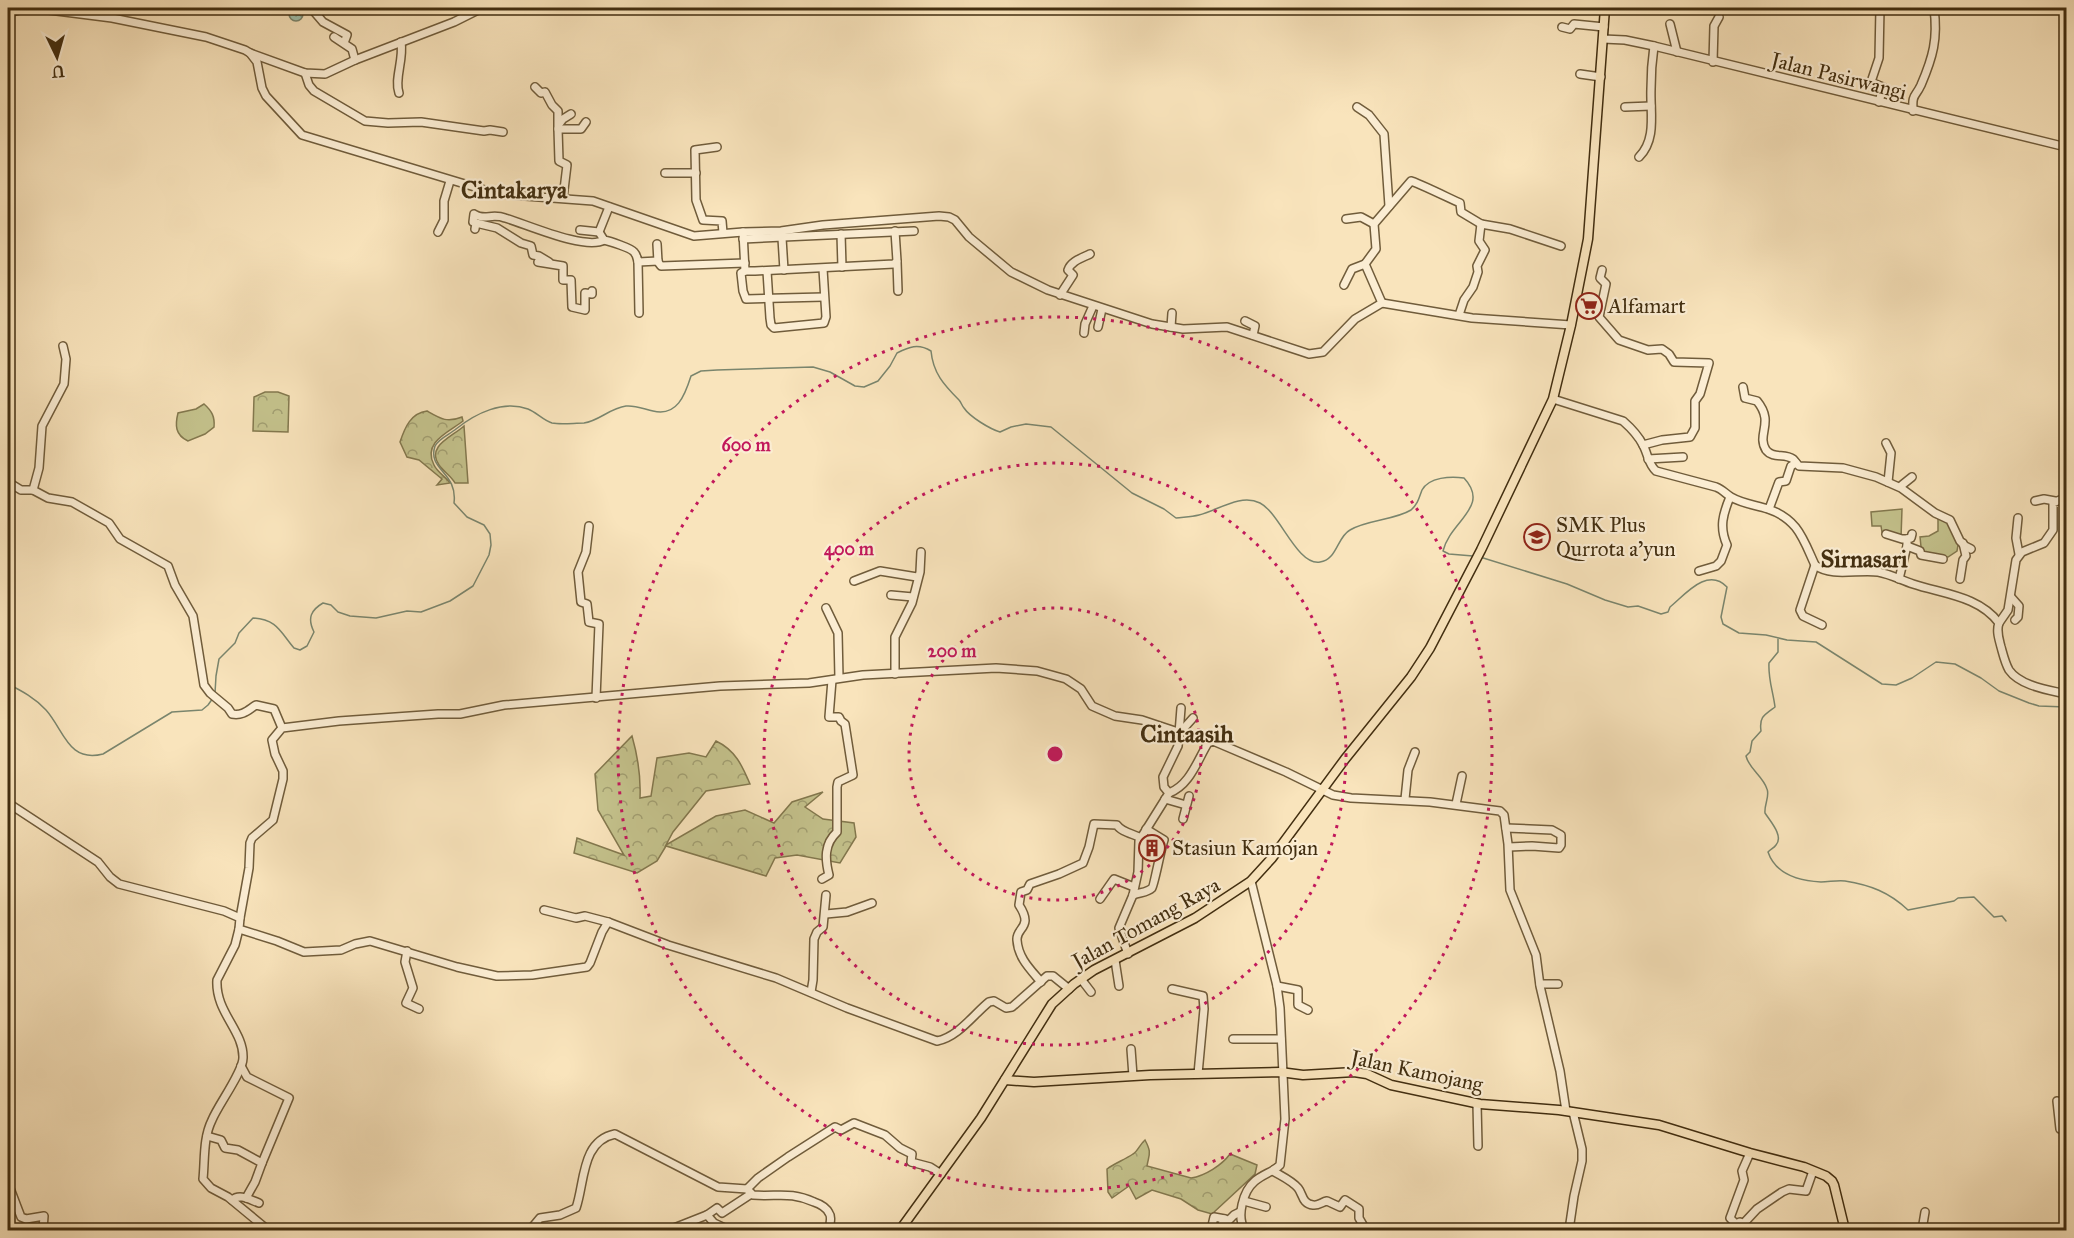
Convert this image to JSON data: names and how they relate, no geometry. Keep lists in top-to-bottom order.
{
  "streets": {
    "main road": ["Jalan Tomang Raya", "Jalan Kamojang"],
    "street": ["Jalan Pasirwangi"]
  },
  "crossings": [
    ["Jalan Pasirwangi", "Jalan Tomang Raya"],
    ["Jalan Tomang Raya", "Jalan Kamojang"]
  ],
  "districts": ["Cintakarya", "Sirnasari", "Cintaasih"],
  "places": {
    "supermarket": ["Alfamart"],
    "school or university": ["SMK Plus Qurrota a'yun"],
    "building": ["Stasiun Kamojan"]
  },
  "north": "bottom",
  "rings": ["600 m", "400 m", "200 m"]
}
